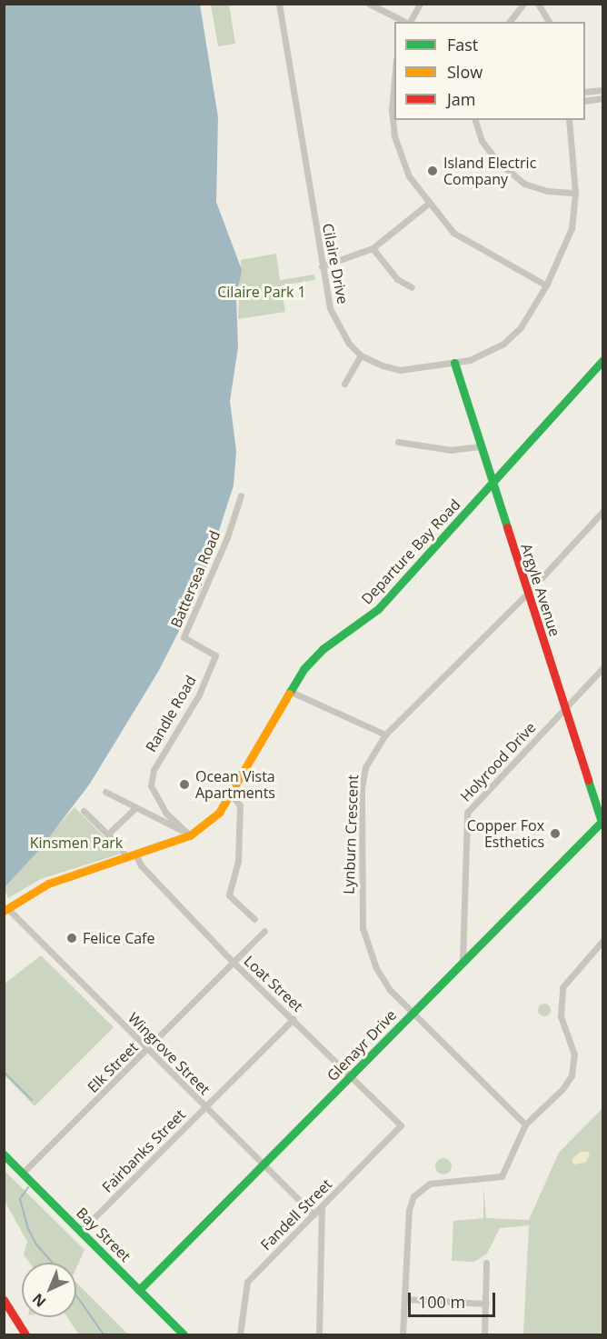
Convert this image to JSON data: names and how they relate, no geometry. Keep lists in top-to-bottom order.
{
  "streets": {
    "street": [
      "Cilaire Drive",
      "Departure Bay Road",
      "Battersea Road",
      "Argyle Avenue",
      "Randle Road",
      "Holyrood Drive",
      "Lynburn Crescent",
      "Loat Street",
      "Glenayr Drive",
      "Wingrove Street",
      "Elk Street",
      "Fairbanks Street",
      "Fandell Street",
      "Bay Street"
    ]
  },
  "crossings": [
    ["Cilaire Drive", "Argyle Avenue"],
    ["Departure Bay Road", "Argyle Avenue"],
    ["Departure Bay Road", "Randle Road"],
    ["Departure Bay Road", "Loat Street"],
    ["Departure Bay Road", "Wingrove Street"],
    ["Battersea Road", "Randle Road"],
    ["Argyle Avenue", "Holyrood Drive"],
    ["Argyle Avenue", "Lynburn Crescent"],
    ["Argyle Avenue", "Glenayr Drive"],
    ["Holyrood Drive", "Glenayr Drive"],
    ["Lynburn Crescent", "Glenayr Drive"],
    ["Loat Street", "Glenayr Drive"],
    ["Loat Street", "Elk Street"],
    ["Loat Street", "Fairbanks Street"],
    ["Loat Street", "Fandell Street"],
    ["Glenayr Drive", "Wingrove Street"],
    ["Glenayr Drive", "Bay Street"],
    ["Wingrove Street", "Elk Street"],
    ["Wingrove Street", "Fairbanks Street"],
    ["Wingrove Street", "Fandell Street"],
    ["Elk Street", "Bay Street"],
    ["Fairbanks Street", "Bay Street"]
  ],
  "parks": ["Cilaire Park 1", "Kinsmen Park"],
  "places": [
    "Island Electric Company",
    "Ocean Vista Apartments",
    "Copper Fox Esthetics",
    "Felice Cafe"
  ],
  "legend": ["Fast", "Slow", "Jam"],
  "scale_bar": "100 m",
  "north": "bottom left"
}
